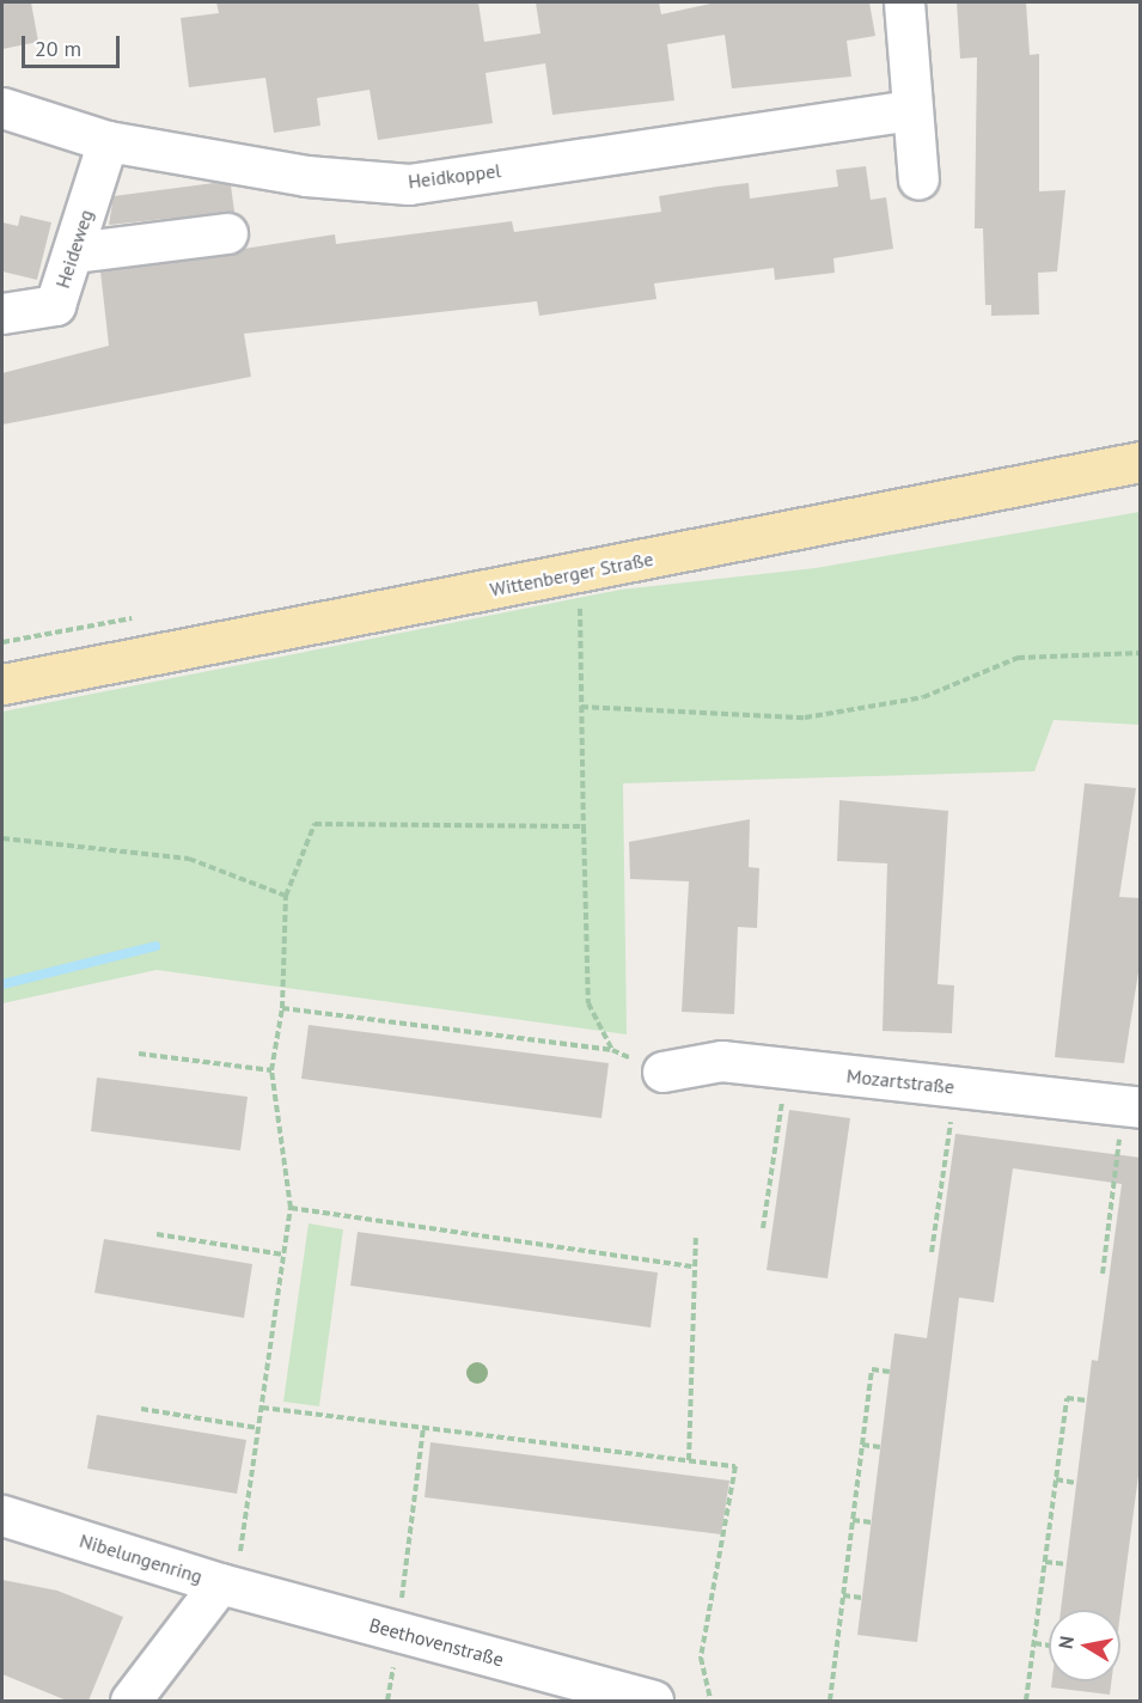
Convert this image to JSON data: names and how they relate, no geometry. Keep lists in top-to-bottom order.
{
  "streets": {
    "main road": ["Wittenberger Straße"],
    "street": [
      "Heidkoppel",
      "Heideweg",
      "Mozartstraße",
      "Nibelungenring",
      "Beethovenstraße"
    ]
  },
  "crossings": [
    ["Heidkoppel", "Heideweg"],
    ["Nibelungenring", "Beethovenstraße"]
  ],
  "scale_bar": "20 m",
  "north": "left"
}
